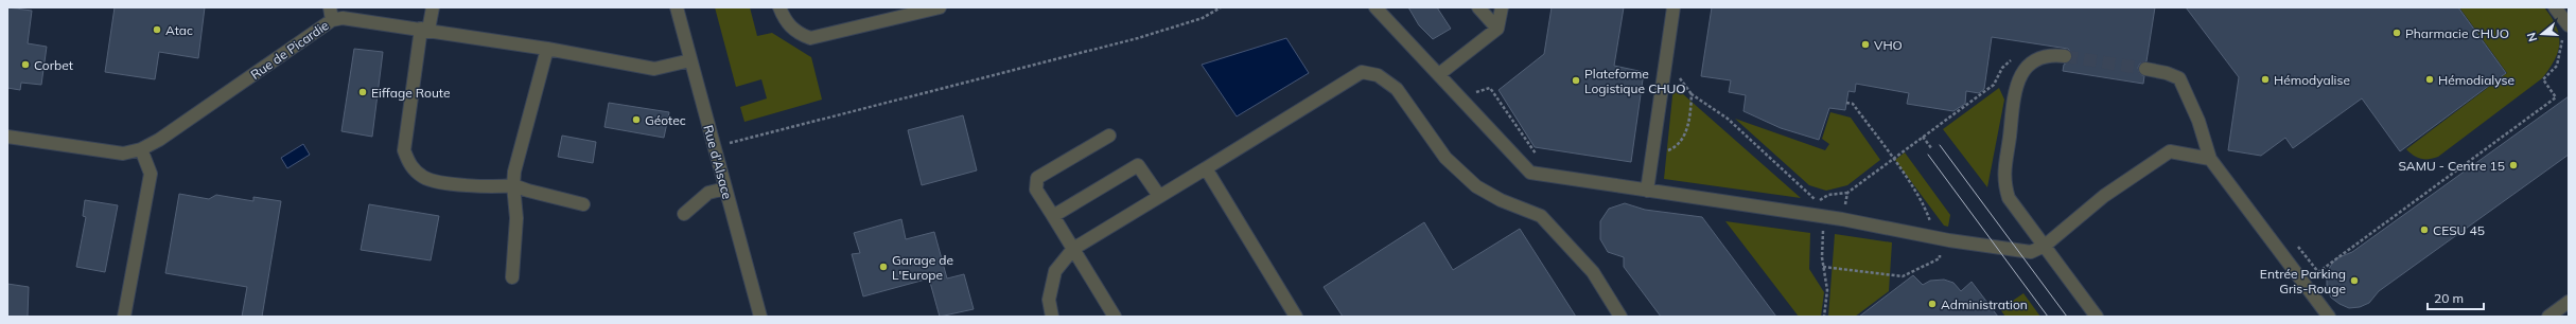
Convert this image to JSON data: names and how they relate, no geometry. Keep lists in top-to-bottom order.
{
  "streets": {
    "street": ["Rue de Picardie", "Rue d'Alsace"]
  },
  "crossings": [
    ["Rue de Picardie", "Rue d'Alsace"]
  ],
  "places": [
    "Atac",
    "Pharmacie CHUO",
    "VHO",
    "Corbet",
    "Hémodyalise",
    "Hémodialyse",
    "Plateforme Logistique CHUO",
    "Eiffage Route",
    "Géotec",
    "SAMU - Centre 15",
    "CESU 45",
    "Garage de L'Europe",
    "Entrée Parking Gris-Rouge",
    "Administration"
  ],
  "scale_bar": "20 m",
  "north": "left"
}
